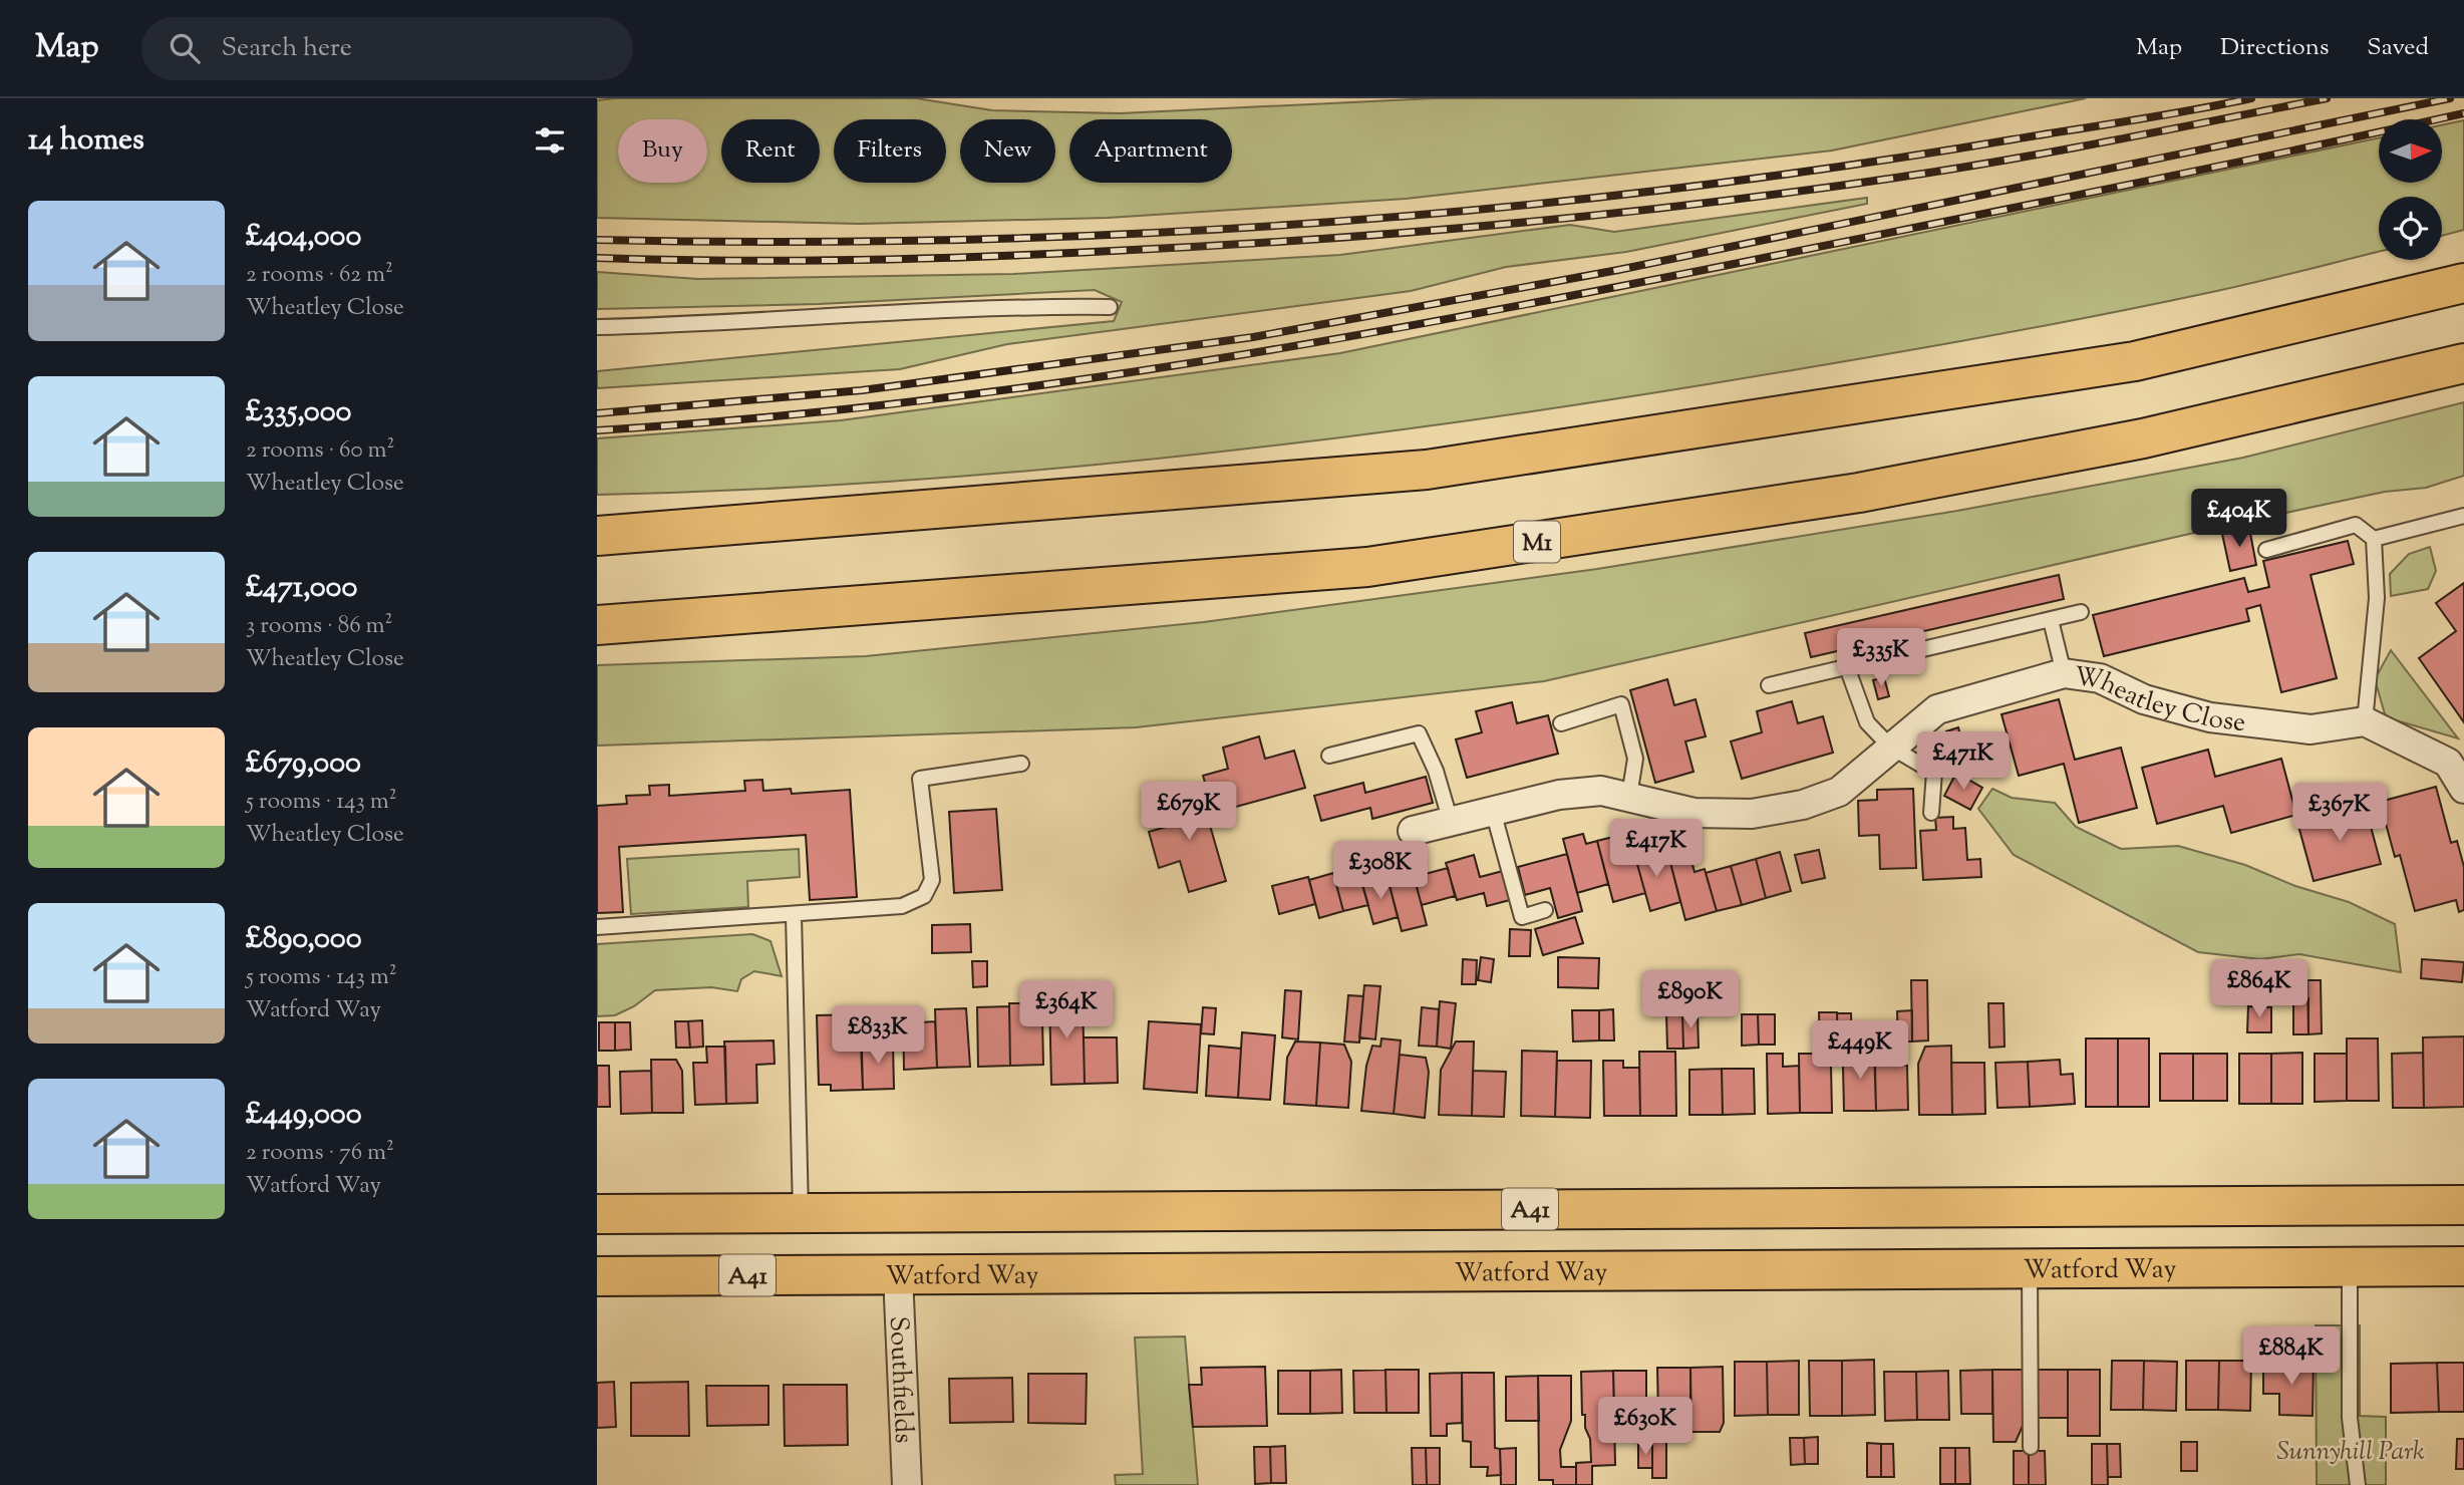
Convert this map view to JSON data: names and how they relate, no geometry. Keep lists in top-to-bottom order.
{
  "streets": {
    "highway": ["M1", "A41", "Watford Way"],
    "street": ["Wheatley Close", "Southfields"]
  },
  "crossings": [
    ["Watford Way", "Southfields"]
  ],
  "parks": ["Sunnyhill Park"],
  "north": "right",
  "page": {
    "header": "Map",
    "search": "Search here",
    "nav": ["Map", "Directions", "Saved"],
    "heading": "14 homes",
    "chip": [
      "Buy",
      "Rent",
      "Filters",
      "New",
      "Apartment"
    ],
    "list": [
      {
        "name": "£404,000",
        "note": "2 rooms · 62 m² · Wheatley Close"
      },
      {
        "name": "£335,000",
        "note": "2 rooms · 60 m² · Wheatley Close"
      },
      {
        "name": "£471,000",
        "note": "3 rooms · 86 m² · Wheatley Close"
      },
      {
        "name": "£679,000",
        "note": "5 rooms · 143 m² · Wheatley Close"
      },
      {
        "name": "£890,000",
        "note": "5 rooms · 143 m² · Watford Way"
      },
      {
        "name": "£449,000",
        "note": "2 rooms · 76 m² · Watford Way"
      }
    ],
    "price": [
      "£404K",
      "£335K",
      "£471K",
      "£679K",
      "£367K",
      "£417K",
      "£308K",
      "£864K",
      "£890K",
      "£364K",
      "£833K",
      "£449K",
      "£884K",
      "£630K"
    ]
  }
}
